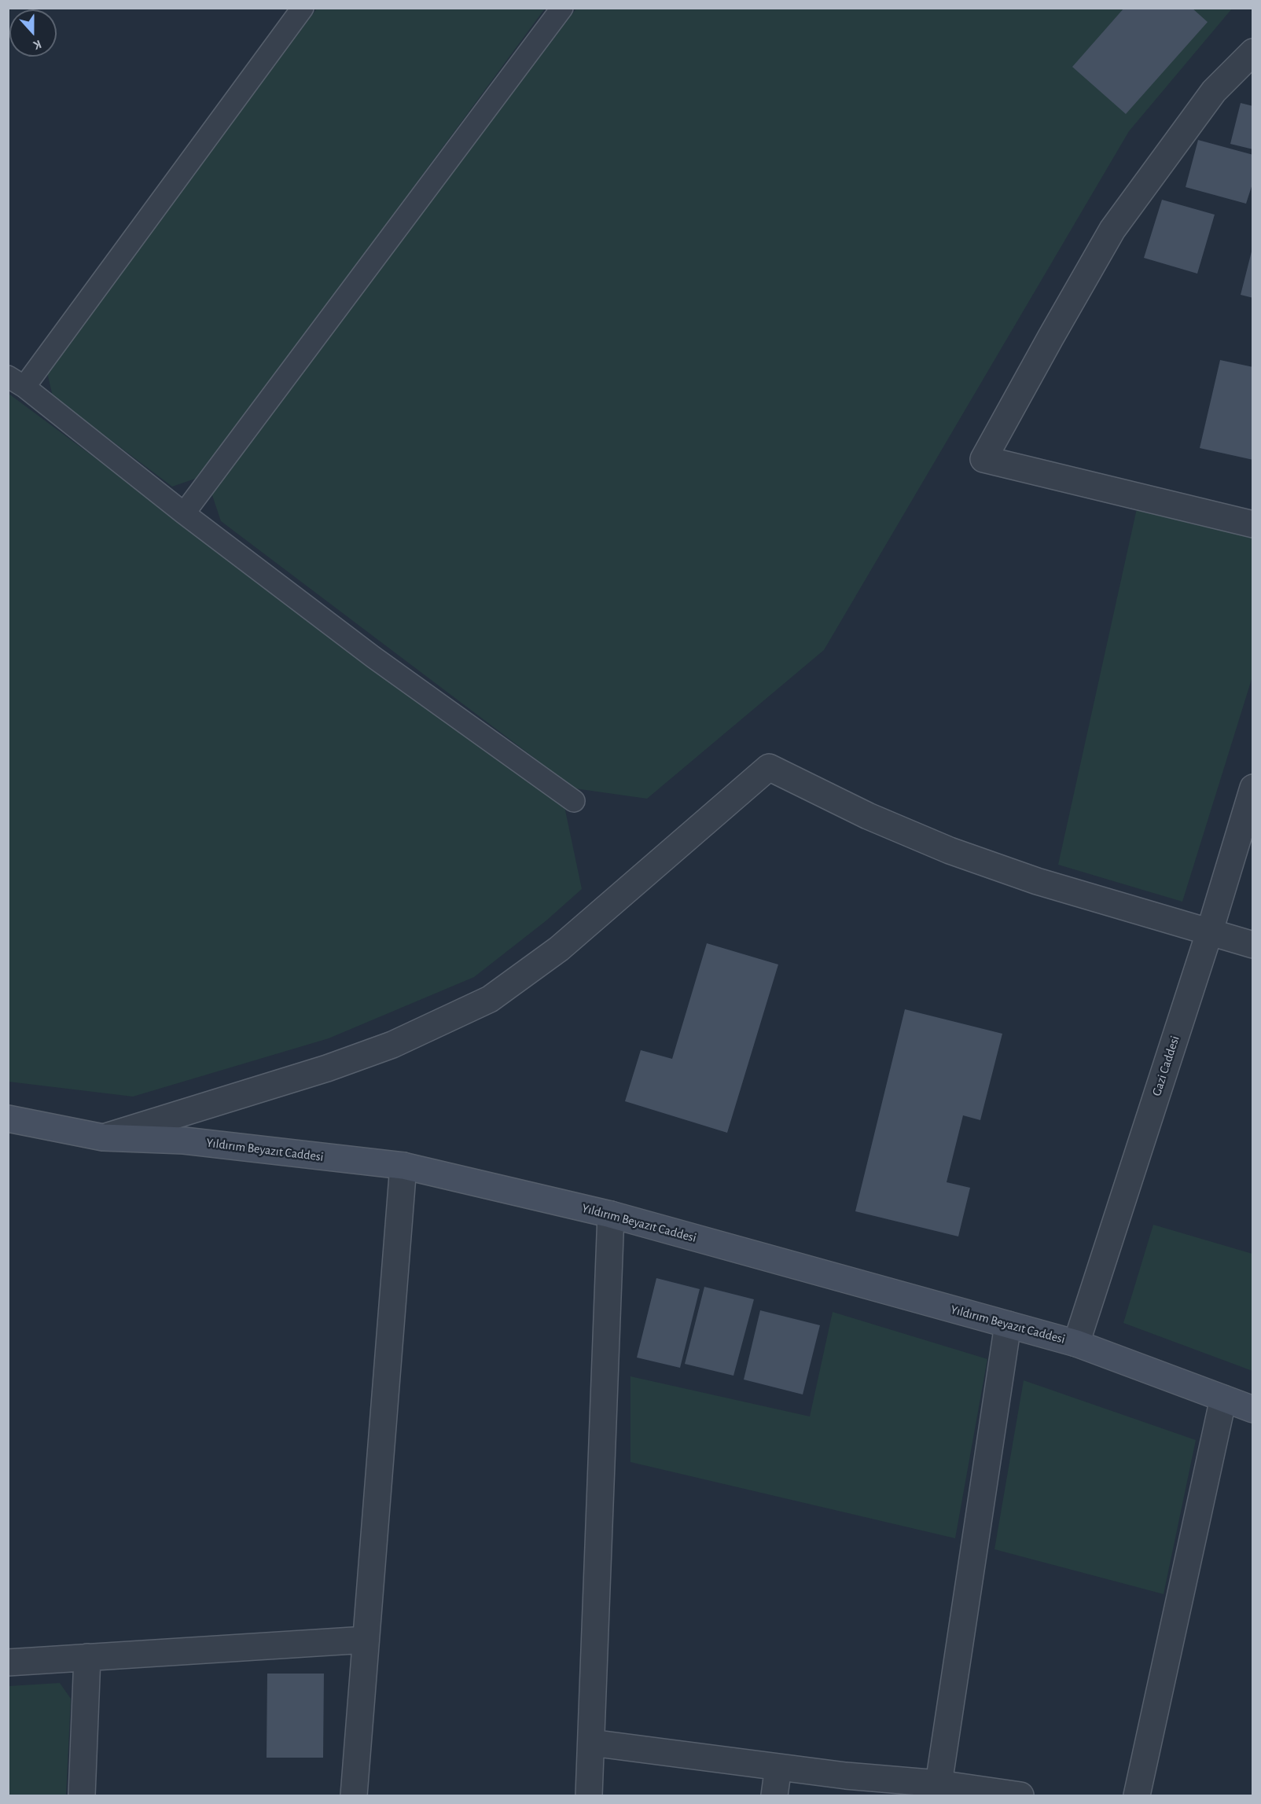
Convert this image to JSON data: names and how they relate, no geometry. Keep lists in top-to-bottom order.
{
  "streets": {
    "street": ["Gazi Caddesi", "Yıldırım Beyazıt Caddesi"]
  },
  "crossings": [
    ["Gazi Caddesi", "Yıldırım Beyazıt Caddesi"]
  ],
  "north": "bottom"
}
